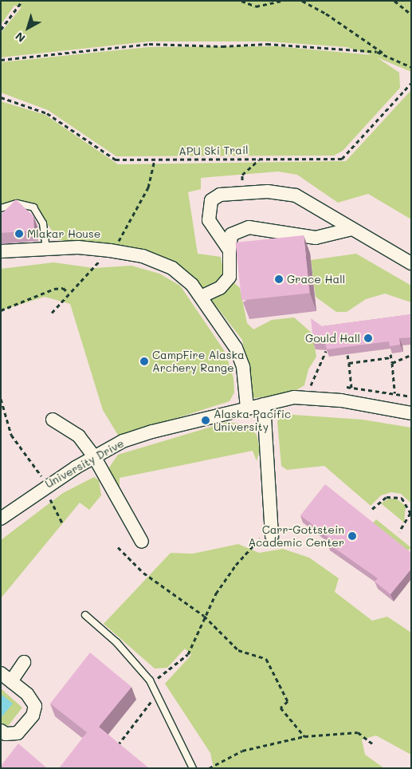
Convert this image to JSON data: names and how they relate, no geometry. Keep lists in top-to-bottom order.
{
  "streets": {
    "street": ["University Drive"],
    "path": ["APU Ski Trail"]
  },
  "places": [
    "Mlakar House",
    "Grace Hall",
    "Gould Hall",
    "CampFire Alaska Archery Range",
    "Alaska Pacific University",
    "Carr-Gottstein Academic Center"
  ],
  "north": "bottom left"
}
